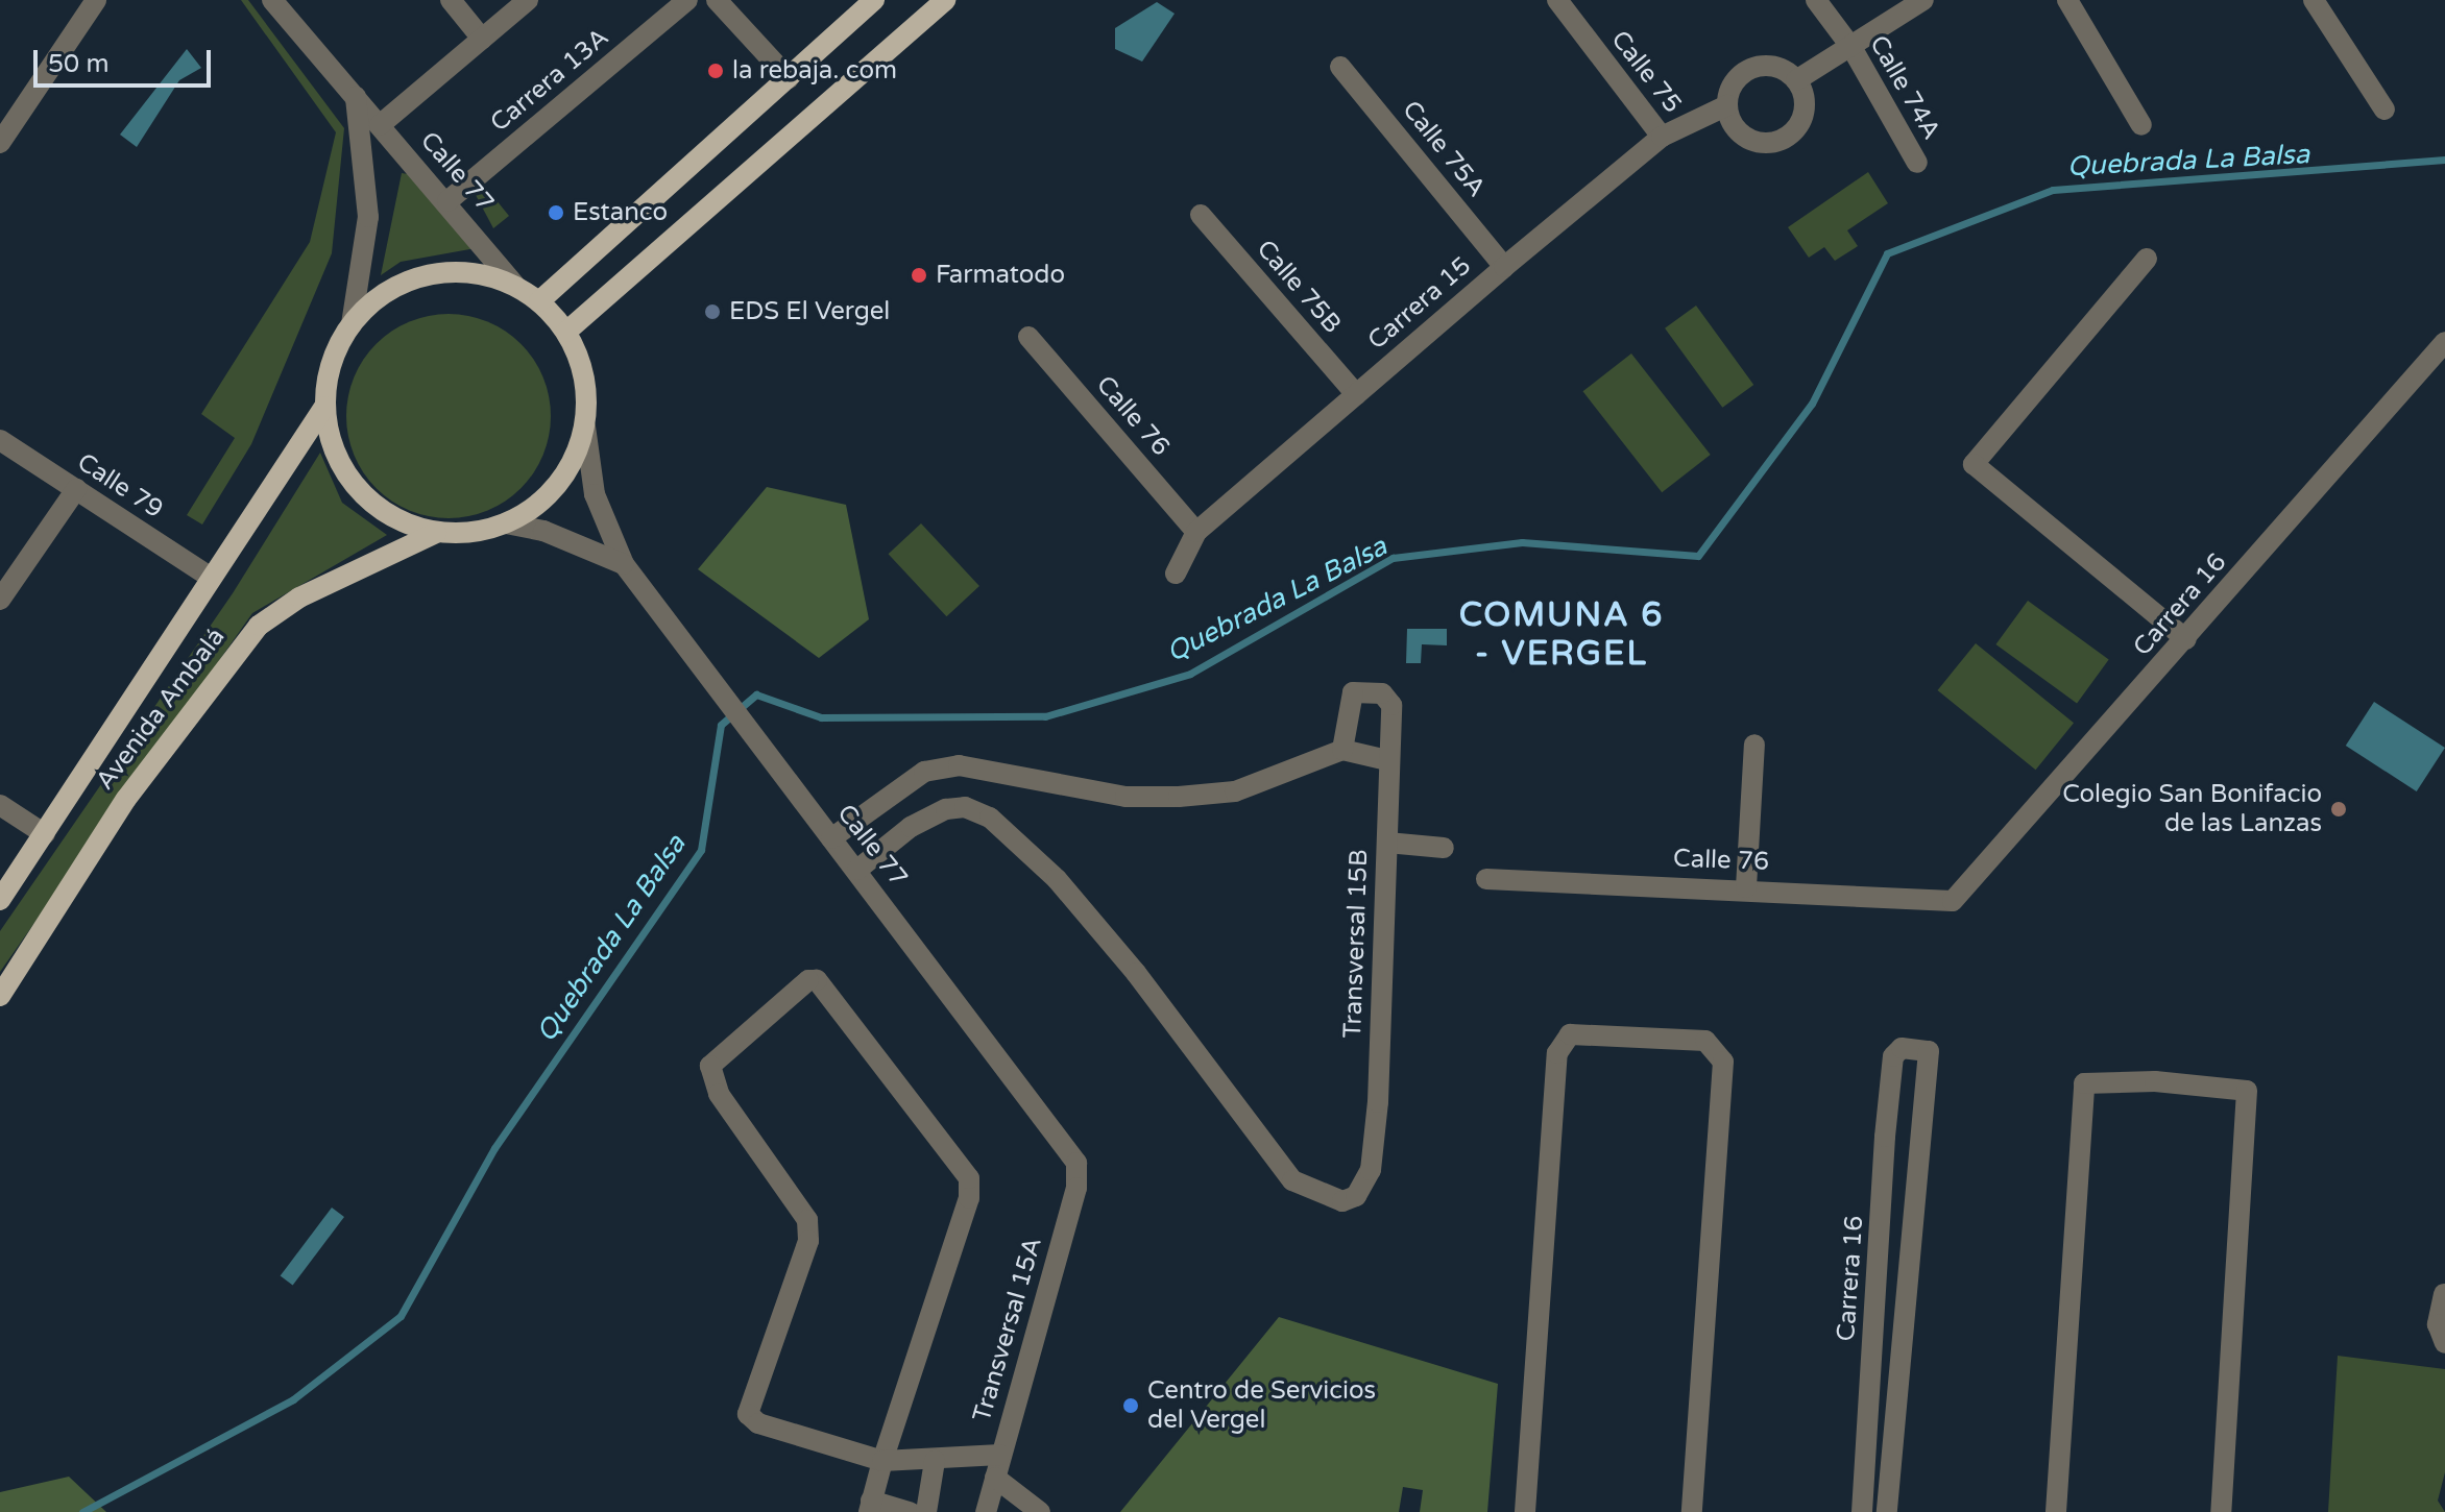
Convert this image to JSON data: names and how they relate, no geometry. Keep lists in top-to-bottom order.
{
  "streets": {
    "main road": ["Avenida Ambalá"],
    "street": [
      "Calle 75",
      "Carrera 13A",
      "Calle 74A",
      "Calle 75A",
      "Calle 77",
      "Calle 75B",
      "Carrera 15",
      "Calle 76",
      "Calle 79",
      "Carrera 16",
      "Transversal 15B",
      "Transversal 15A"
    ]
  },
  "crossings": [
    ["Calle 75", "Carrera 15"],
    ["Carrera 13A", "Calle 77"],
    ["Calle 75A", "Carrera 15"],
    ["Calle 77", "Avenida Ambalá"],
    ["Calle 77", "Transversal 15B"],
    ["Calle 77", "Transversal 15A"],
    ["Calle 75B", "Carrera 15"],
    ["Carrera 15", "Calle 76"],
    ["Calle 76", "Carrera 16"],
    ["Calle 79", "Avenida Ambalá"]
  ],
  "districts": ["COMUNA 6 - VERGEL"],
  "water": ["Quebrada La Balsa"],
  "places": [
    "la rebaja. com",
    "Estanco",
    "Farmatodo",
    "EDS El Vergel",
    "Colegio San Bonifacio de las Lanzas",
    "Centro de Servicios del Vergel"
  ],
  "scale_bar": "50 m"
}
